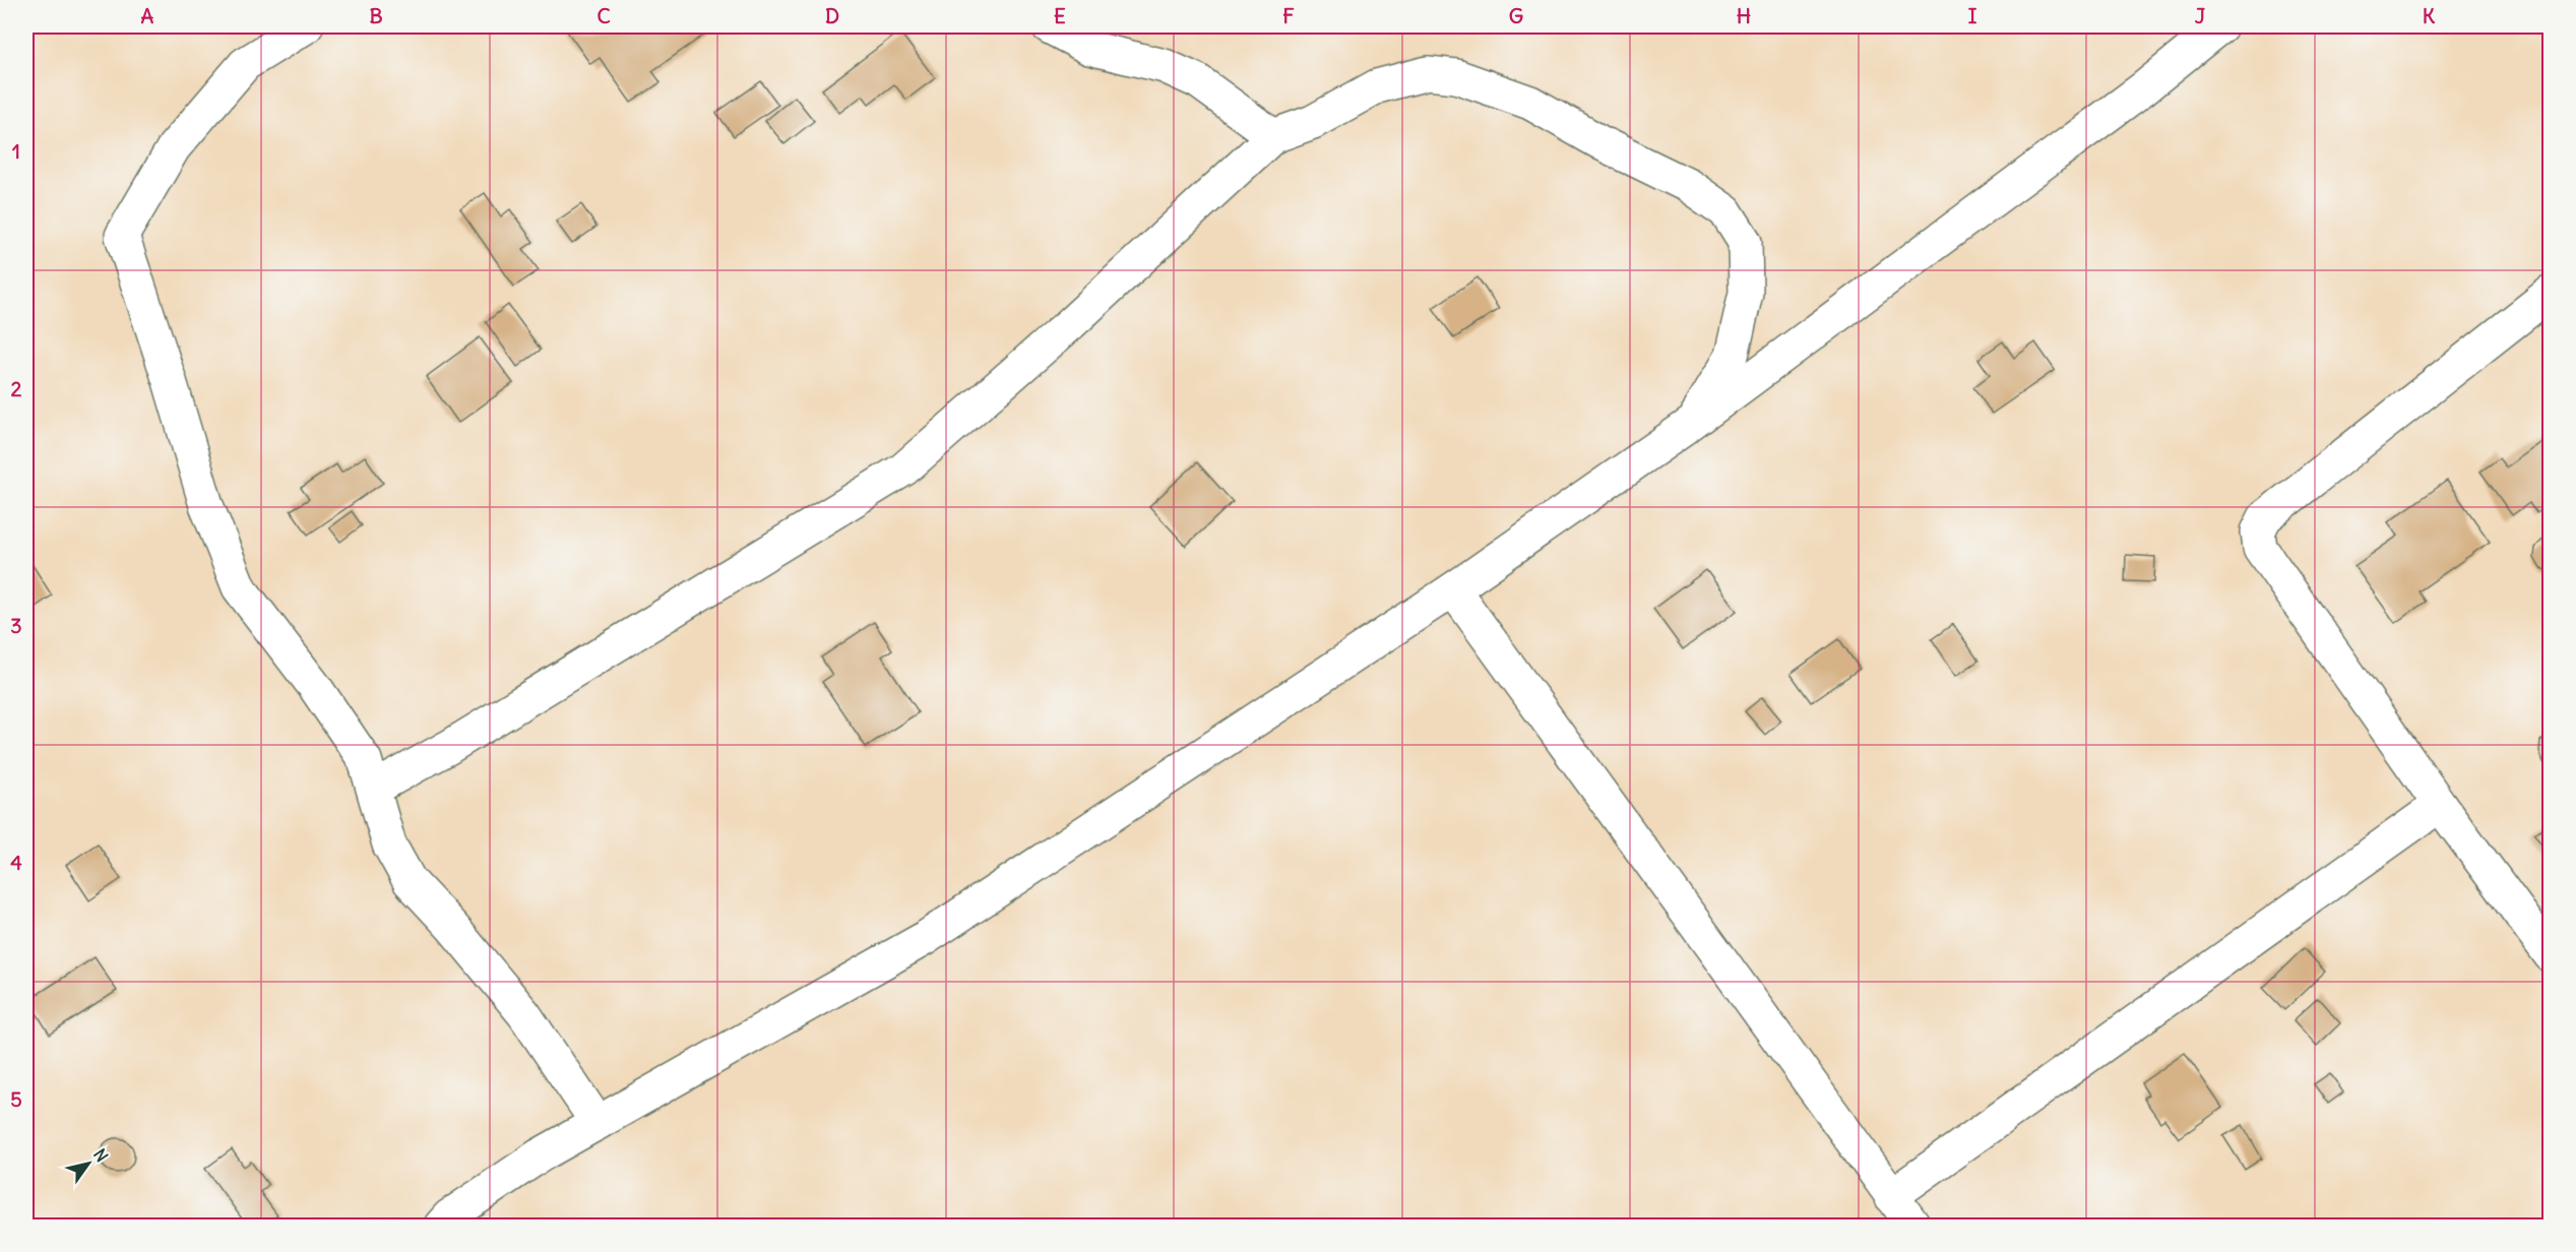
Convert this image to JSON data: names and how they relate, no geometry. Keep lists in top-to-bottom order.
{
  "north": "top right",
  "grid": {
    "columns": [
      "A",
      "B",
      "C",
      "D",
      "E",
      "F",
      "G",
      "H",
      "I",
      "J",
      "K"
    ],
    "rows": [
      "1",
      "2",
      "3",
      "4",
      "5"
    ]
  }
}
